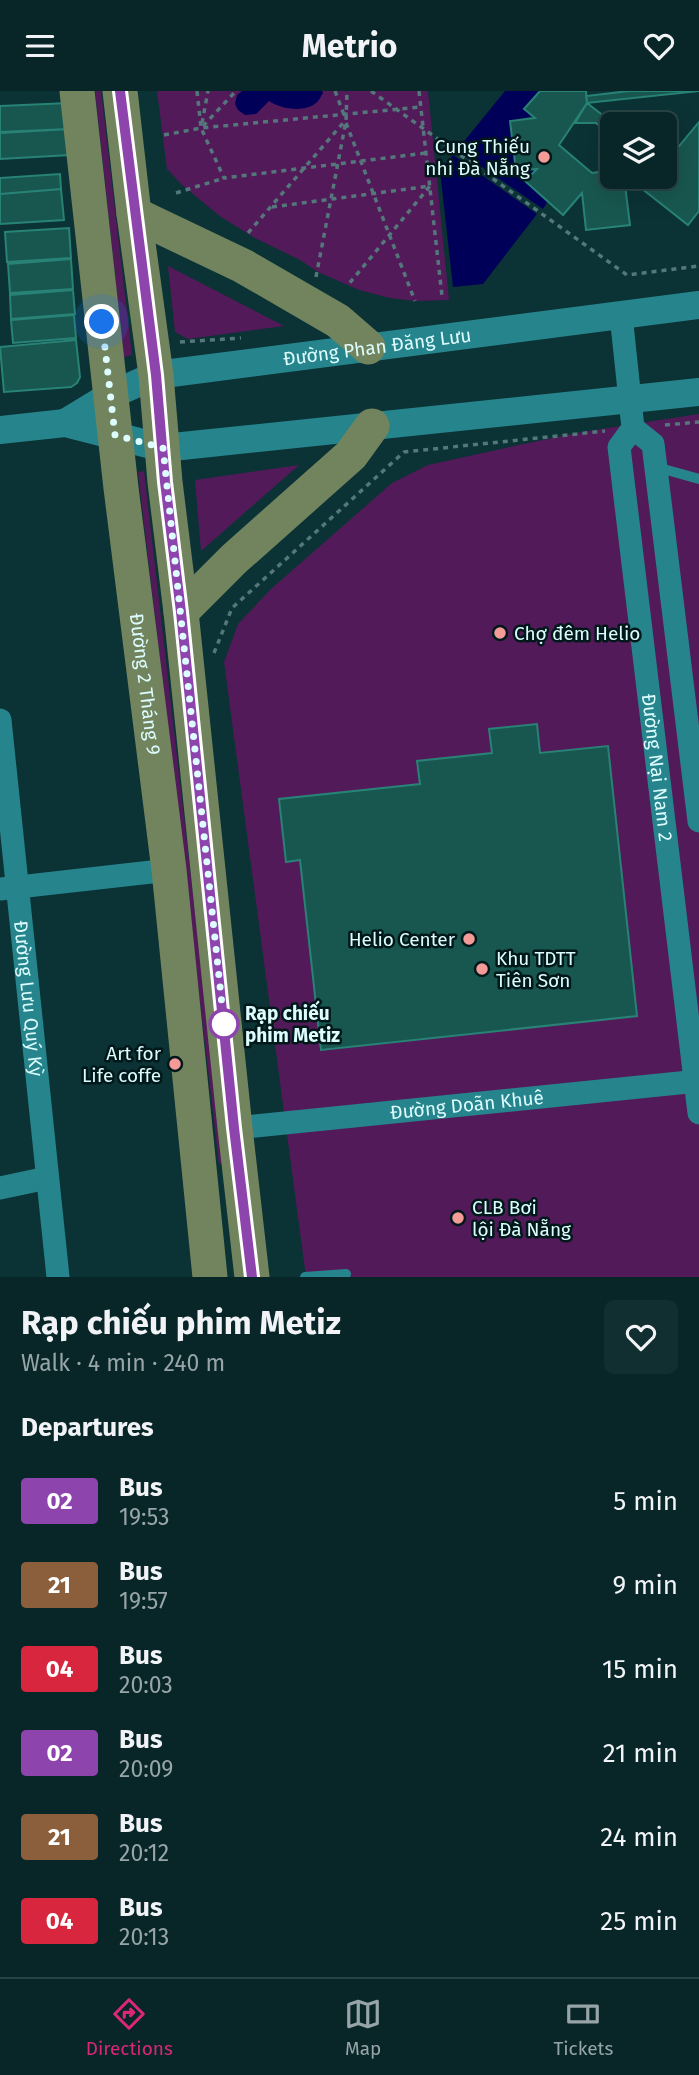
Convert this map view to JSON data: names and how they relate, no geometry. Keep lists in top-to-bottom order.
{
  "streets": {
    "main road": ["Đường 2 Tháng 9"],
    "street": [
      "Đường Phan Đăng Lưu",
      "Đường Nại Nam 2",
      "Đường Lưu Quý Kỳ",
      "Đường Doãn Khuê"
    ]
  },
  "crossings": [
    ["Đường Phan Đăng Lưu", "Đường 2 Tháng 9"],
    ["Đường Phan Đăng Lưu", "Đường Nại Nam 2"],
    ["Đường Nại Nam 2", "Đường Doãn Khuê"]
  ],
  "places": [
    "Cung Thiếu nhi Đà Nẵng",
    "Chợ đêm Helio",
    "Helio Center",
    "Khu TDTT Tiên Sơn",
    "Rạp chiếu phim Metiz",
    "Art for Life coffe",
    "CLB Bơi lội Đà Nẵng"
  ],
  "lines": ["bus line 02"],
  "page": {
    "header": "Metrio",
    "heading": [
      ["Rạp chiếu phim Metiz", "Walk · 4 min · 240 m"],
      "Departures"
    ],
    "list": [
      {
        "mark": "02",
        "name": "Bus",
        "note": "19:53",
        "value": "5 min"
      },
      {
        "mark": "21",
        "name": "Bus",
        "note": "19:57",
        "value": "9 min"
      },
      {
        "mark": "04",
        "name": "Bus",
        "note": "20:03",
        "value": "15 min"
      },
      {
        "mark": "02",
        "name": "Bus",
        "note": "20:09",
        "value": "21 min"
      },
      {
        "mark": "21",
        "name": "Bus",
        "note": "20:12",
        "value": "24 min"
      },
      {
        "mark": "04",
        "name": "Bus",
        "note": "20:13",
        "value": "25 min"
      }
    ],
    "tabs": ["Directions", "Map", "Tickets"]
  }
}
